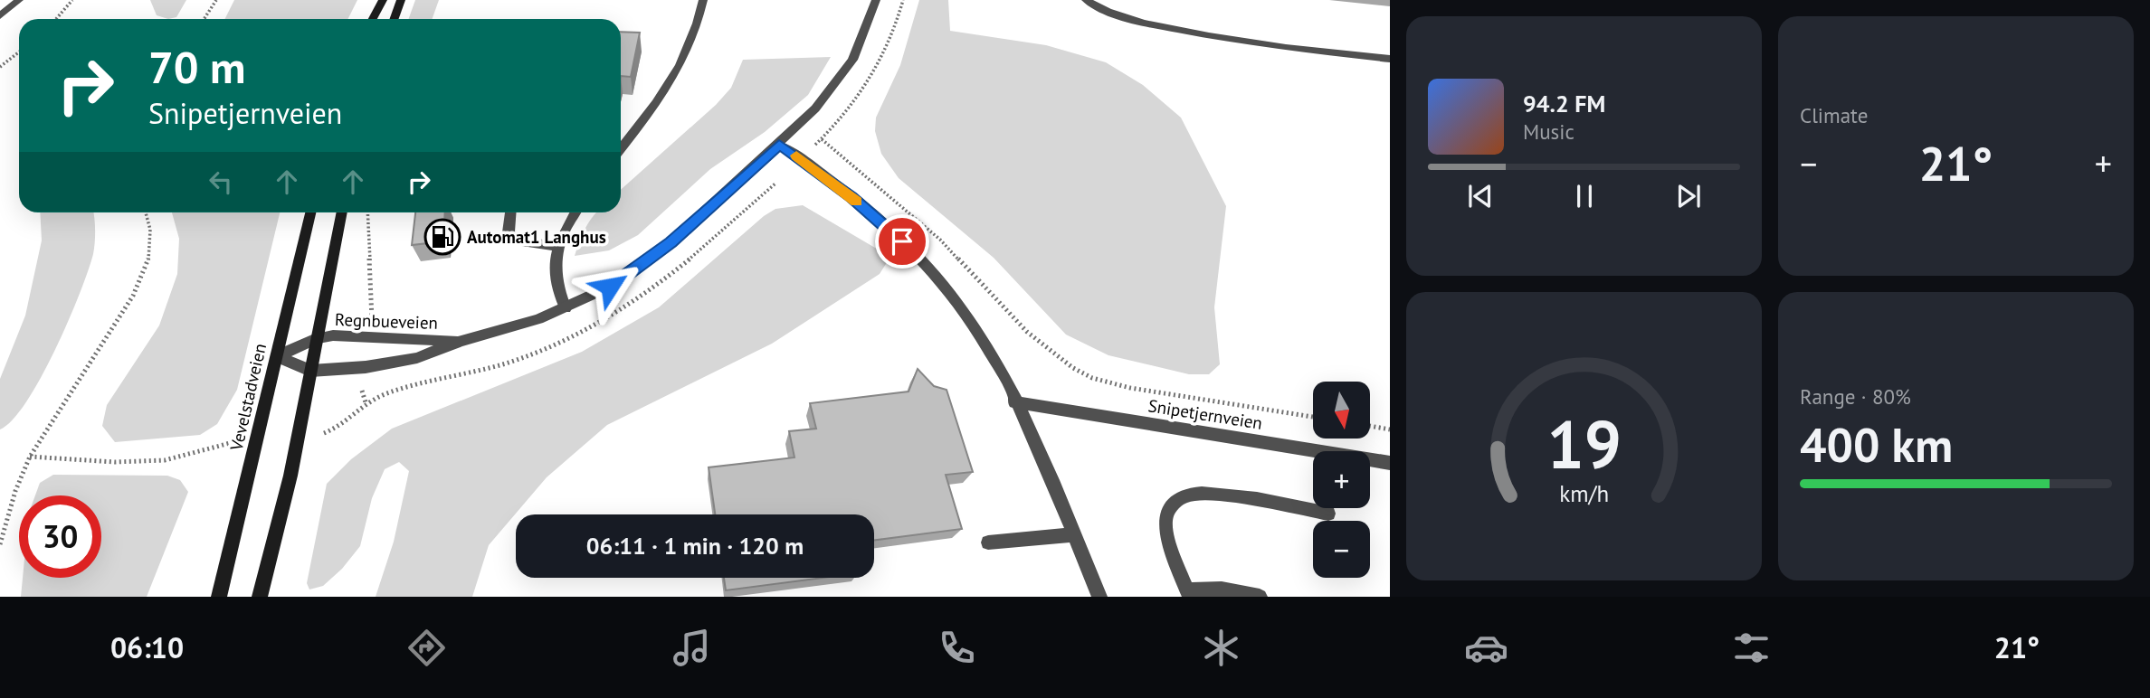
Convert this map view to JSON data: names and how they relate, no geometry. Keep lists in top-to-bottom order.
{
  "streets": {
    "main road": ["Vevelstadveien"],
    "street": ["Regnbueveien", "Snipetjernveien"]
  },
  "crossings": [
    ["Regnbueveien", "Vevelstadveien"]
  ],
  "places": {
    "fuel station": ["Automat1 Langhus"]
  },
  "north": "bottom",
  "page": {
    "tile": [
      "Climate",
      ["Range · 80%", "400 km"]
    ],
    "turn": ["70 m", "Snipetjernveien"],
    "song": ["94.2 FM", "Music"],
    "heat": ["−", "21°", "+"],
    "map_buttons": ["+", "−"],
    "limit": "30",
    "trip": "06:11 · 1 min · 120 m",
    "tabs": ["06:10", "21°"],
    "gauge": ["19", "km/h"]
  }
}
